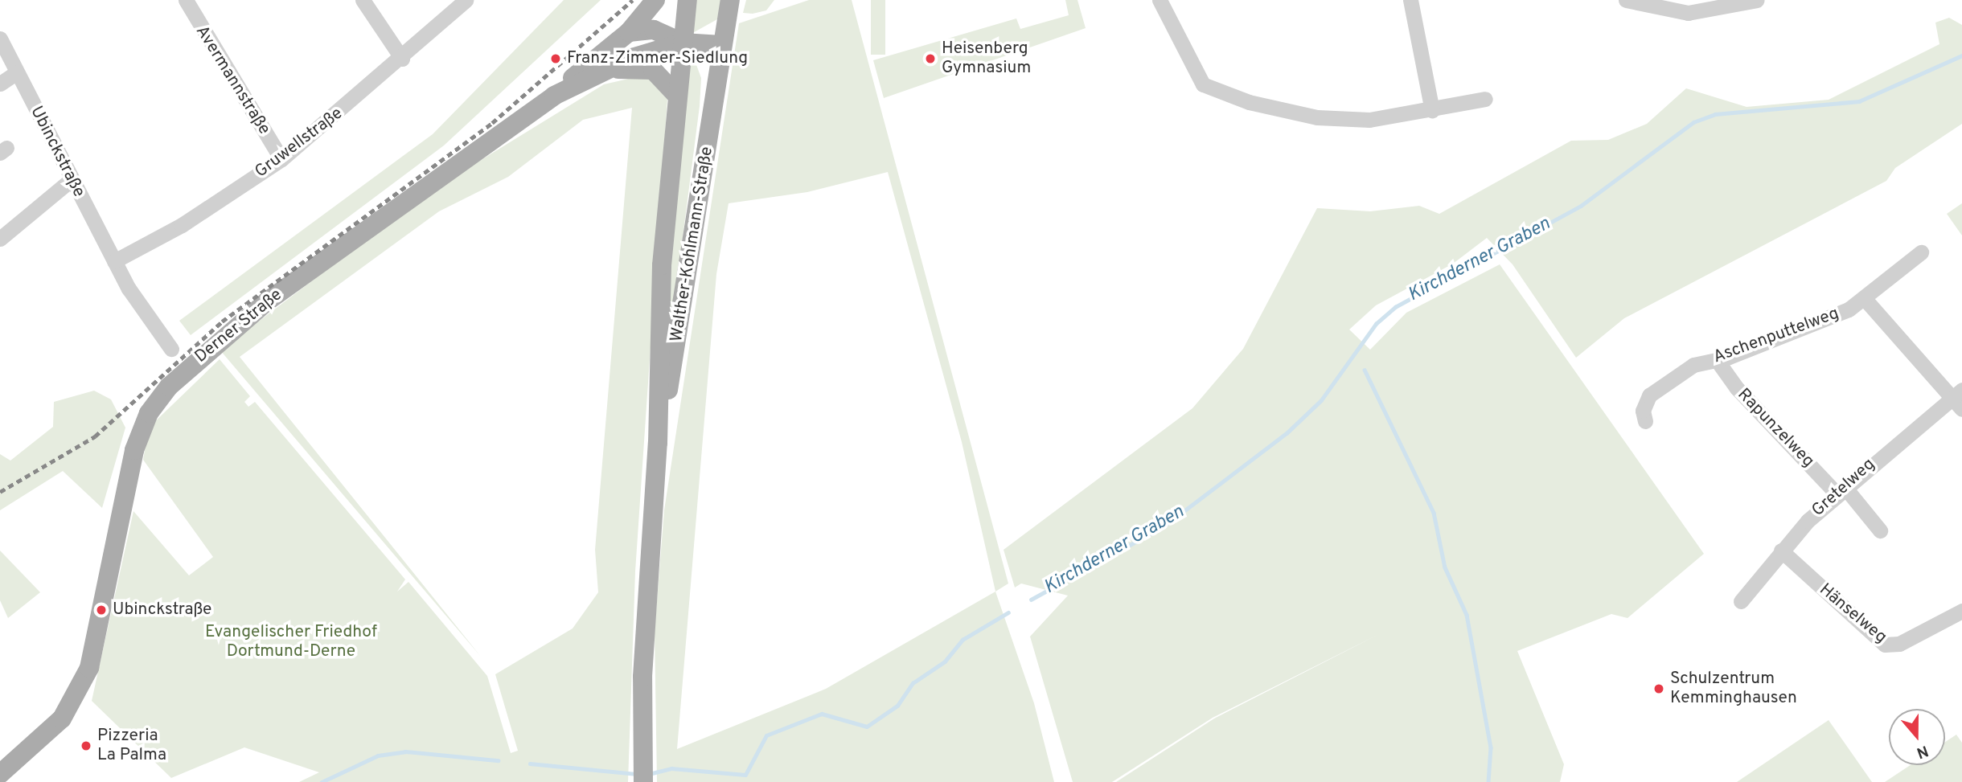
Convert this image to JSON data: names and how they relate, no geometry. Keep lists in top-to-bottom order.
{
  "streets": {
    "main road": ["Walther-Kohlmann-Straße", "Derner Straße"],
    "street": [
      "Avermannstraße",
      "Gruwellstraße",
      "Ubinckstraße",
      "Aschenputtelweg",
      "Rapunzelweg",
      "Gretelweg",
      "Hänselweg"
    ]
  },
  "crossings": [
    ["Avermannstraße", "Gruwellstraße"],
    ["Gruwellstraße", "Ubinckstraße"],
    ["Walther-Kohlmann-Straße", "Derner Straße"],
    ["Aschenputtelweg", "Rapunzelweg"],
    ["Rapunzelweg", "Gretelweg"],
    ["Gretelweg", "Hänselweg"]
  ],
  "water": ["Kirchderner Graben"],
  "parks": ["Evangelischer Friedhof Dortmund-Derne"],
  "places": [
    "Franz-Zimmer-Siedlung",
    "Heisenberg Gymnasium",
    "Ubinckstraße",
    "Schulzentrum Kemminghausen",
    "Pizzeria La Palma"
  ],
  "north": "bottom"
}
